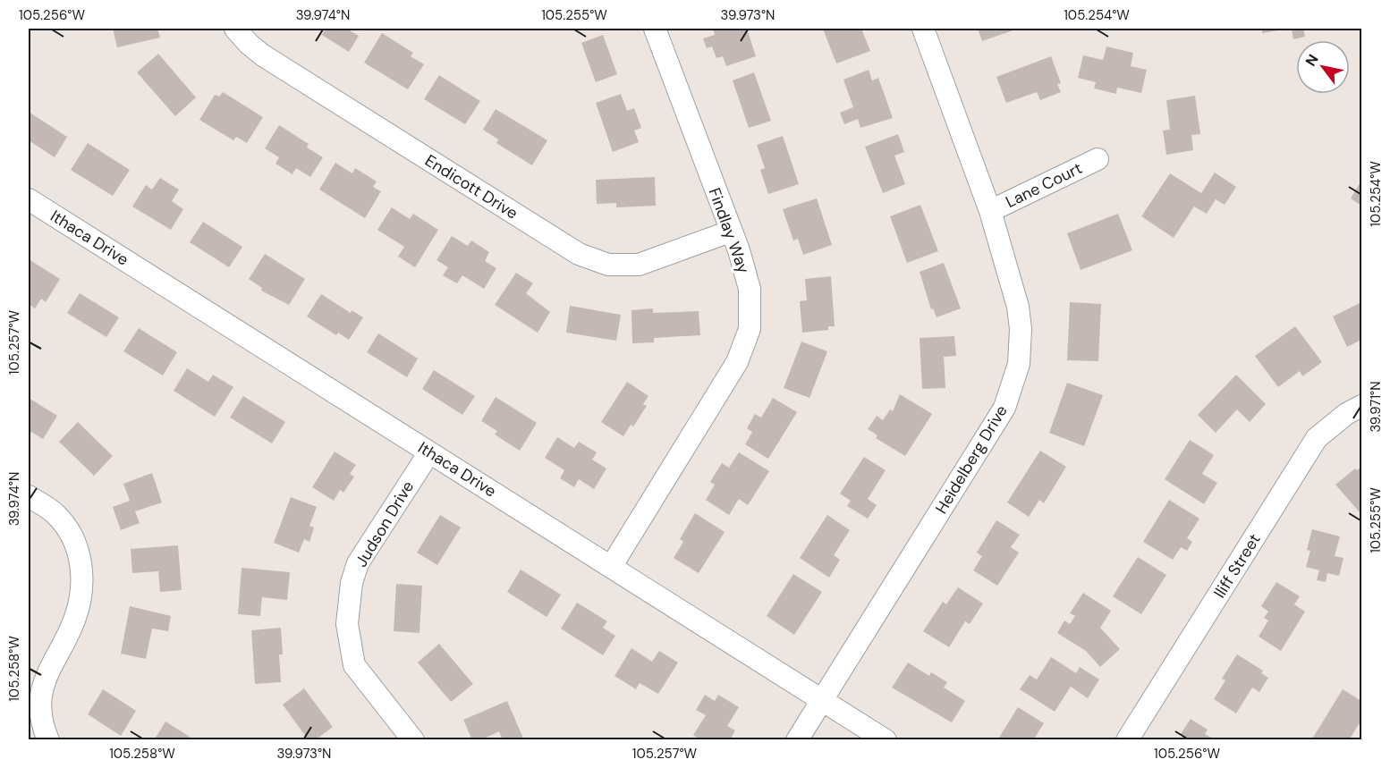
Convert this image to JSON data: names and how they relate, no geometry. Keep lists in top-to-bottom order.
{
  "streets": {
    "street": [
      "Lane Court",
      "Endicott Drive",
      "Findlay Way",
      "Ithaca Drive",
      "Heidelberg Drive",
      "Judson Drive",
      "Iliff Street"
    ]
  },
  "crossings": [
    ["Lane Court", "Heidelberg Drive"],
    ["Endicott Drive", "Findlay Way"],
    ["Findlay Way", "Ithaca Drive"],
    ["Ithaca Drive", "Heidelberg Drive"],
    ["Ithaca Drive", "Judson Drive"]
  ],
  "north": "top left",
  "coordinates": [
    "105.256°W",
    "39.974°N",
    "105.255°W",
    "39.973°N",
    "105.254°W",
    "105.257°W",
    "39.971°N",
    "105.258°W"
  ]
}
